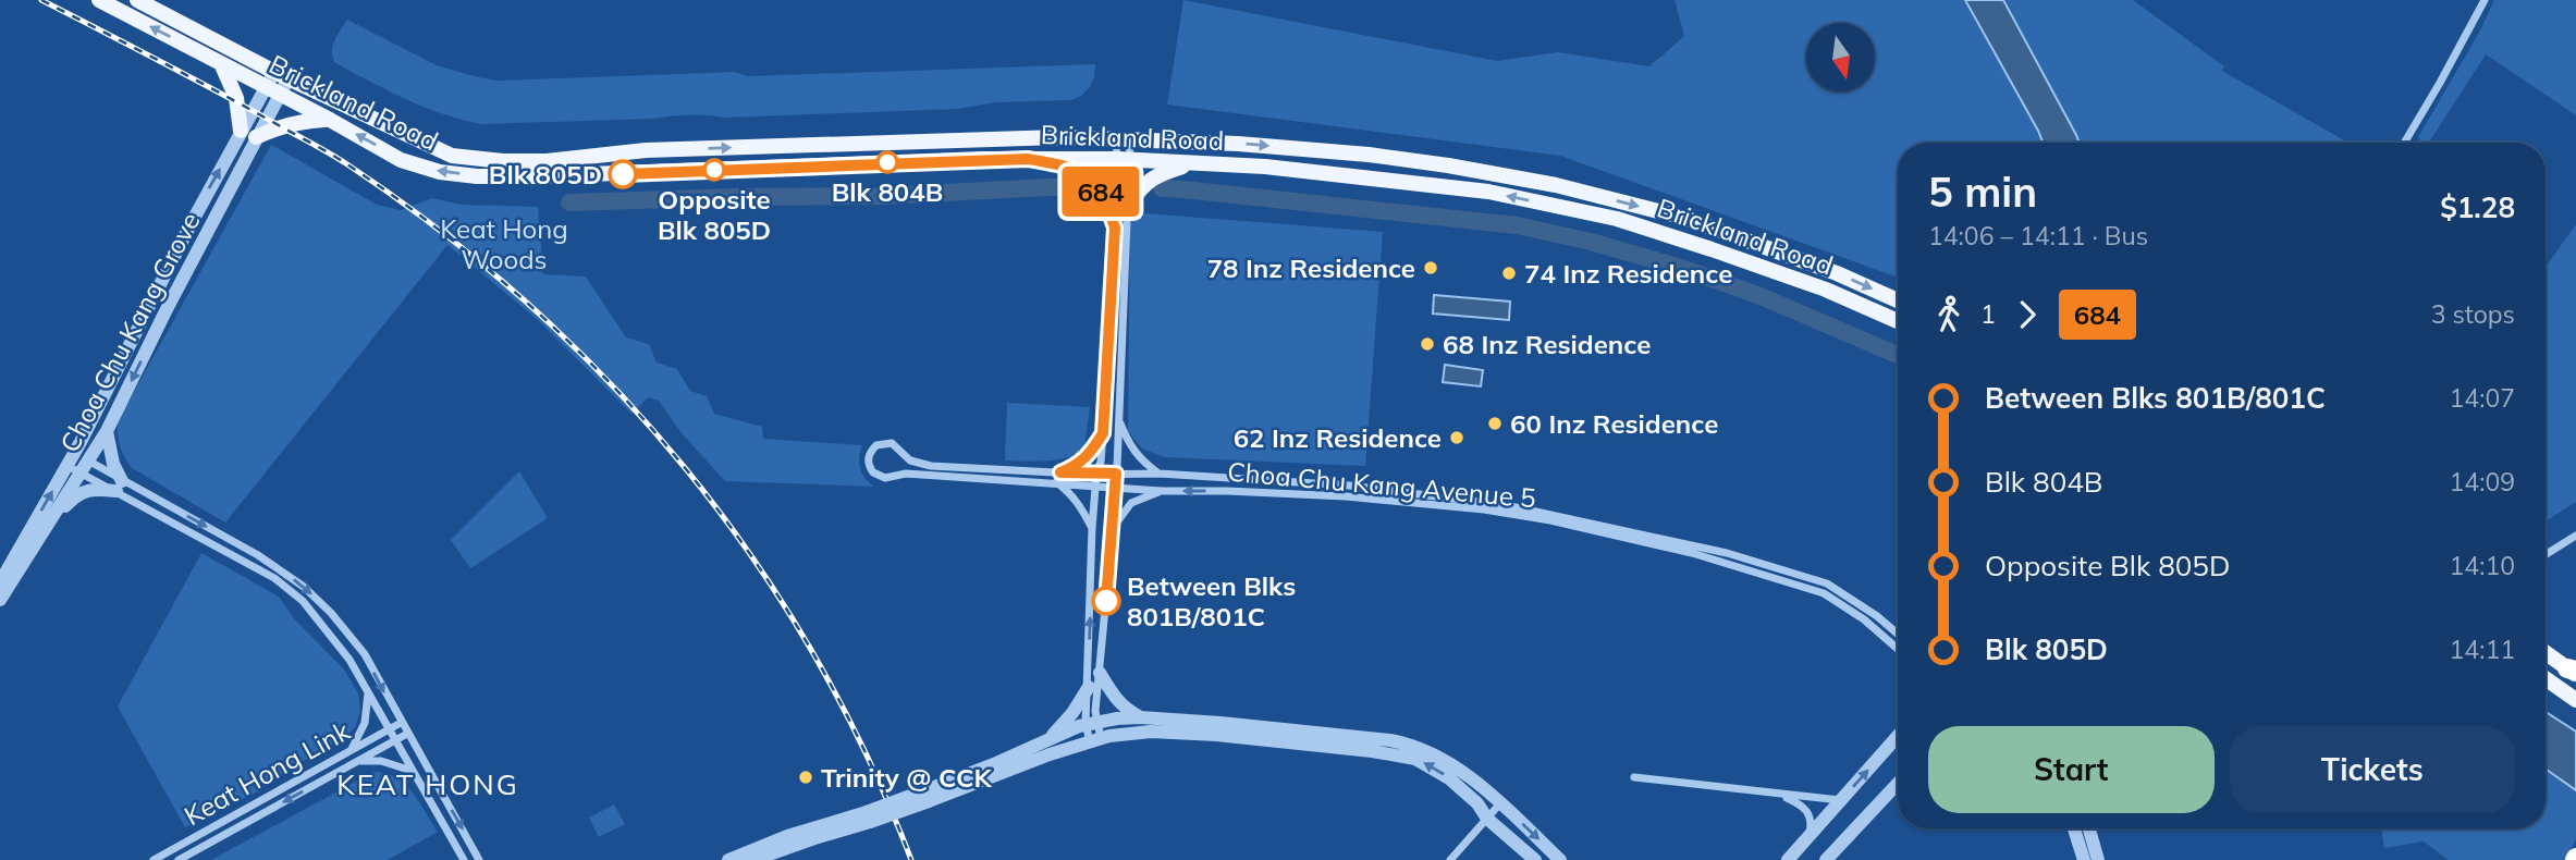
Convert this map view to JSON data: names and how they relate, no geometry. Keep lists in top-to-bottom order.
{
  "streets": {
    "main road": ["Brickland Road"],
    "street": ["Choa Chu Kang Grove", "Choa Chu Kang Avenue 5", "Keat Hong Link"]
  },
  "crossings": [
    ["Brickland Road", "Choa Chu Kang Grove"]
  ],
  "districts": ["KEAT HONG"],
  "parks": ["Keat Hong Woods"],
  "places": [
    "Blk 804B",
    "Opposite Blk 805D",
    "Blk 805D",
    "78 Inz Residence",
    "74 Inz Residence",
    "68 Inz Residence",
    "60 Inz Residence",
    "62 Inz Residence",
    "Between Blks 801B/801C",
    "Trinity @ CCK"
  ],
  "lines": ["bus line 684"],
  "north": "bottom",
  "page": {
    "on_map": "684",
    "heading": ["5 min", "14:06 – 14:11 · Bus", "$1.28"],
    "legs": ["1", "684", "3 stops"],
    "list": [
      {
        "name": "Between Blks 801B/801C",
        "value": "14:07"
      },
      {
        "name": "Blk 804B",
        "value": "14:09"
      },
      {
        "name": "Opposite Blk 805D",
        "value": "14:10"
      },
      {
        "name": "Blk 805D",
        "value": "14:11"
      }
    ],
    "buttons": ["Start", "Tickets"]
  }
}
